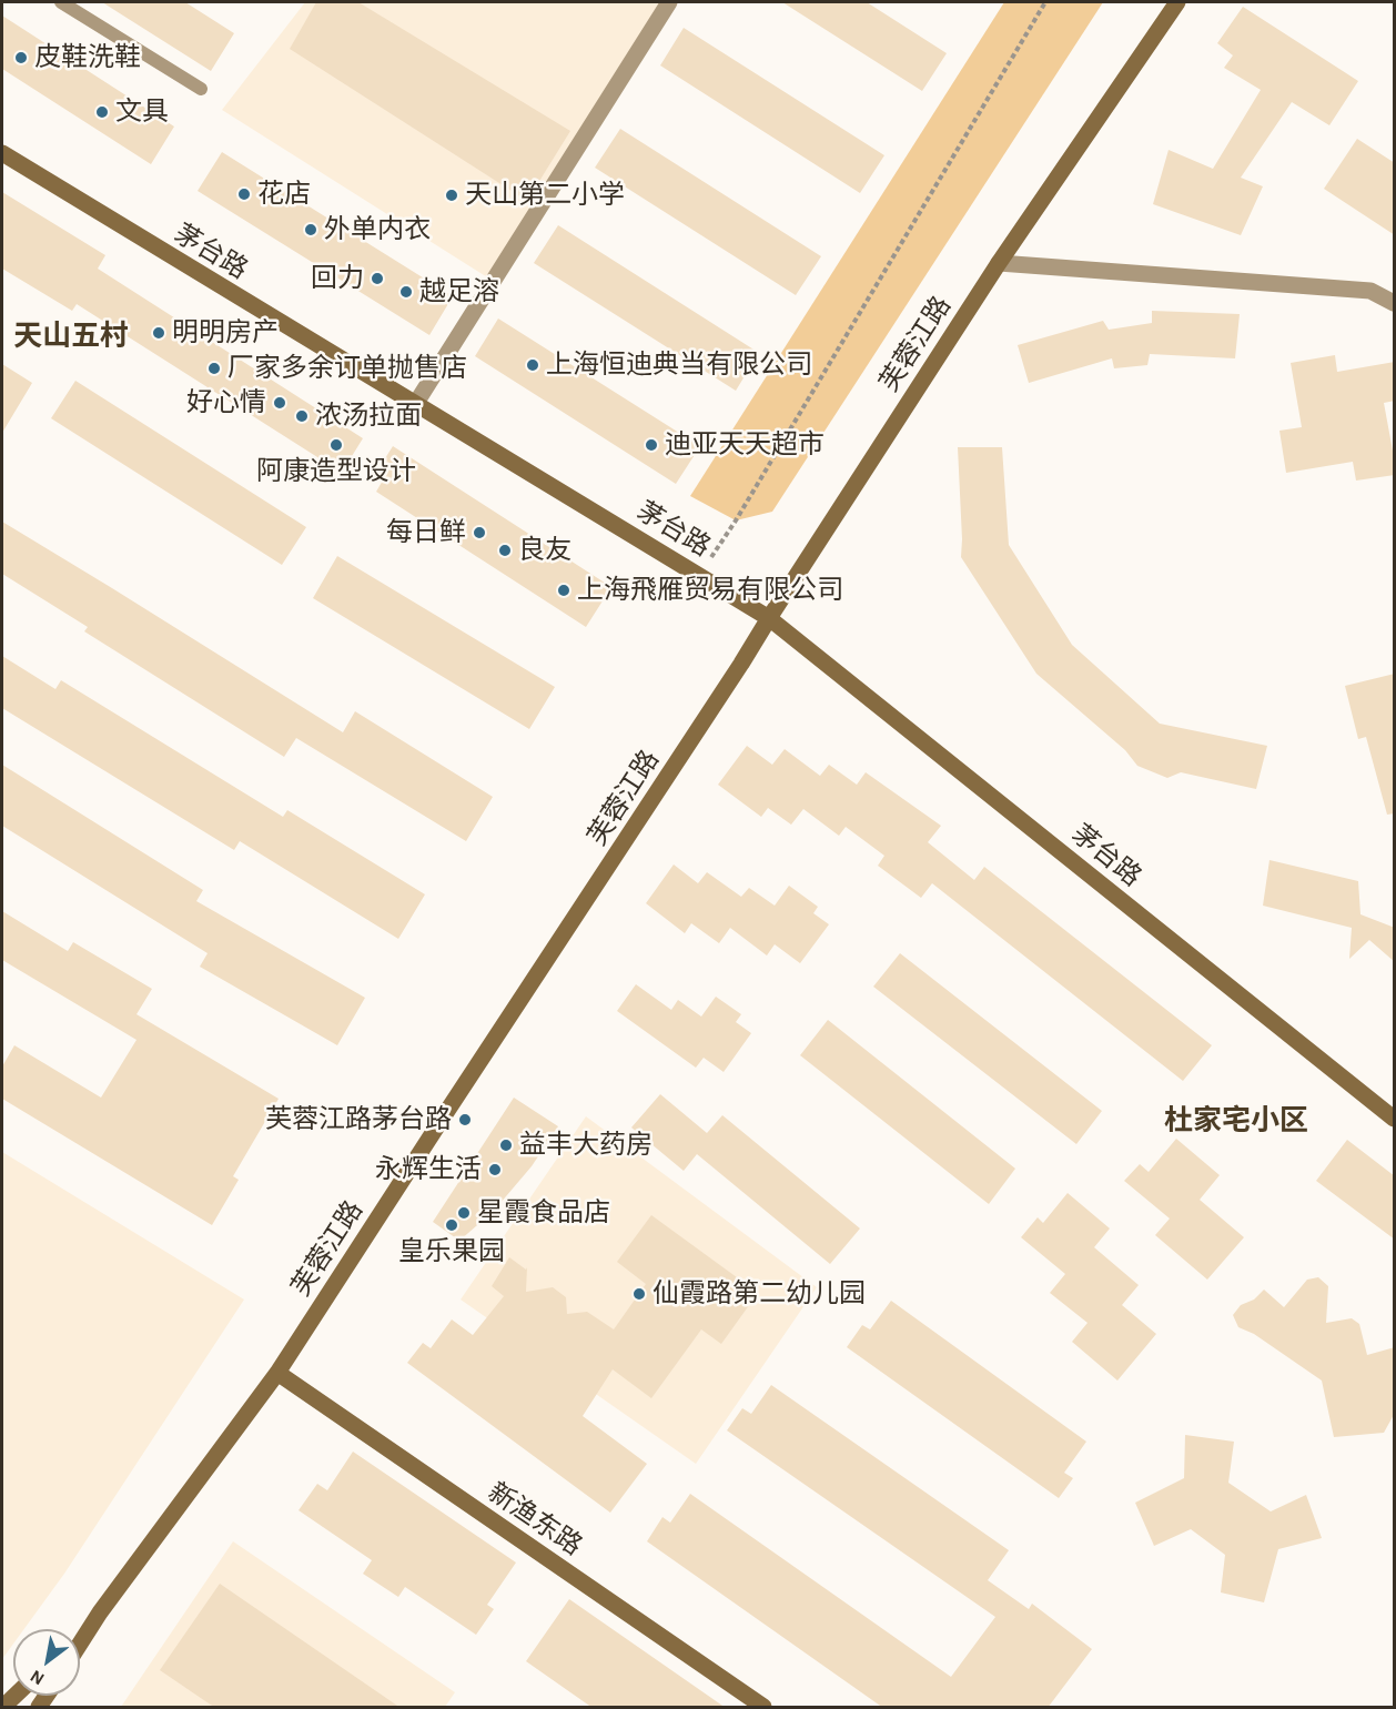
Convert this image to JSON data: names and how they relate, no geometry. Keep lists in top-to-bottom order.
{
  "streets": {
    "street": ["茅台路", "芙蓉江路", "新渔东路"]
  },
  "crossings": [
    ["茅台路", "芙蓉江路"],
    ["芙蓉江路", "新渔东路"]
  ],
  "districts": ["天山五村", "杜家宅小区"],
  "places": [
    "皮鞋洗鞋",
    "文具",
    "花店",
    "天山第二小学",
    "外单内衣",
    "回力",
    "越足溶",
    "明明房产",
    "上海恒迪典当有限公司",
    "厂家多余订单抛售店",
    "好心情",
    "浓汤拉面",
    "阿康造型设计",
    "迪亚天天超市",
    "每日鲜",
    "良友",
    "上海飛雁贸易有限公司",
    "芙蓉江路茅台路",
    "益丰大药房",
    "永辉生活",
    "星霞食品店",
    "皇乐果园",
    "仙霞路第二幼儿园"
  ],
  "north": "bottom left"
}
